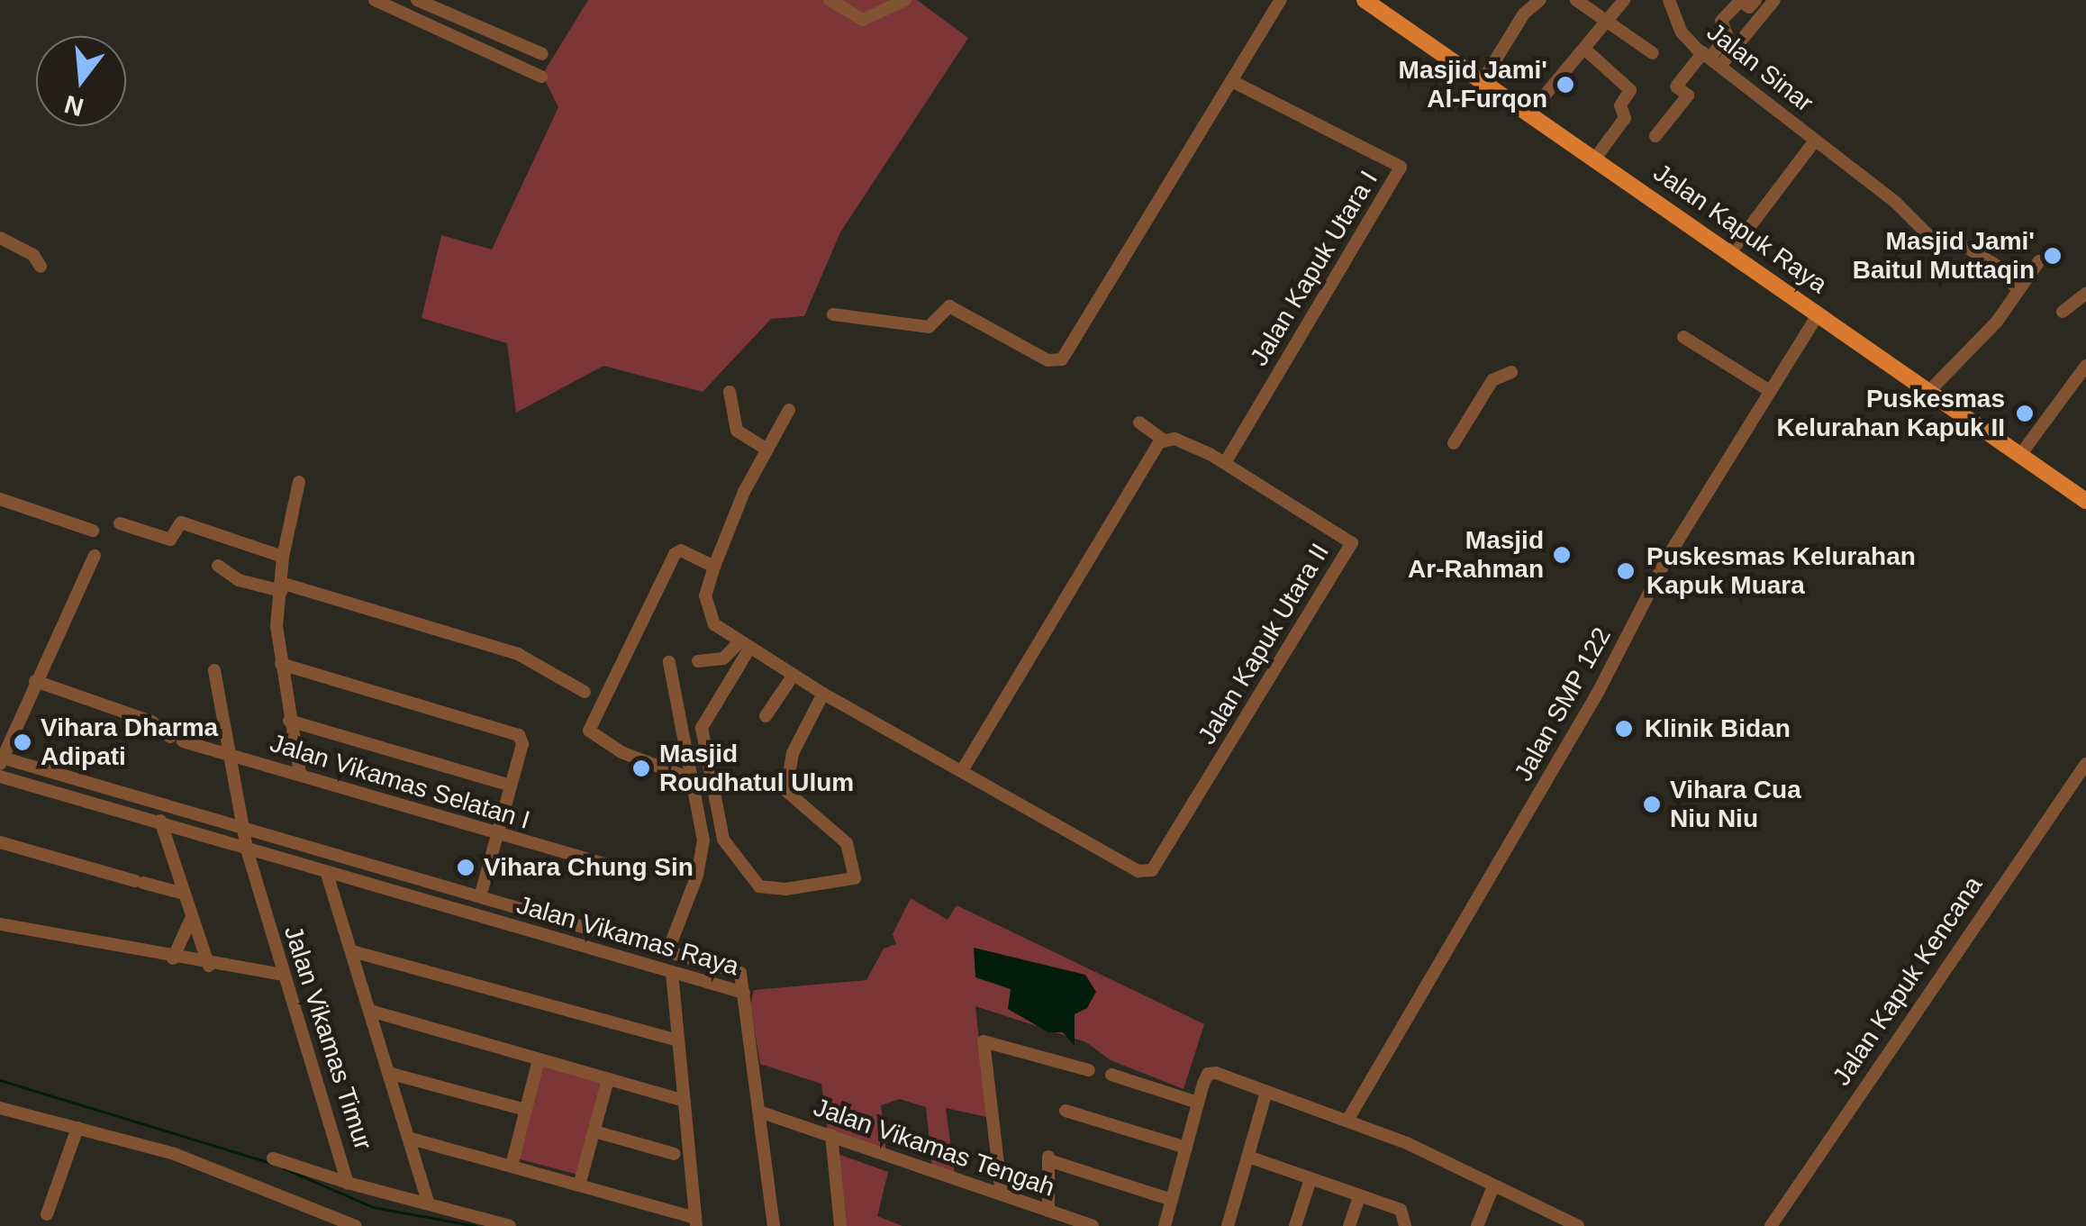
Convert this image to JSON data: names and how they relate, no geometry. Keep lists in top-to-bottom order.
{
  "streets": {
    "main road": ["Jalan Kapuk Raya"],
    "street": [
      "Jalan Sinar",
      "Jalan Kapuk Utara I",
      "Jalan Kapuk Utara II",
      "Jalan SMP 122",
      "Jalan Vikamas Selatan I",
      "Jalan Vikamas Raya",
      "Jalan Kapuk Kencana",
      "Jalan Vikamas Timur",
      "Jalan Vikamas Tengah"
    ]
  },
  "crossings": [
    ["Jalan Sinar", "Jalan Kapuk Raya"],
    ["Jalan Kapuk Raya", "Jalan SMP 122"],
    ["Jalan Kapuk Utara I", "Jalan Kapuk Utara II"],
    ["Jalan Vikamas Selatan I", "Jalan Vikamas Timur"],
    ["Jalan Vikamas Raya", "Jalan Vikamas Timur"]
  ],
  "places": [
    "Masjid Jami' Al-Furqon",
    "Masjid Jami' Baitul Muttaqin",
    "Puskesmas Kelurahan Kapuk II",
    "Masjid Ar-Rahman",
    "Puskesmas Kelurahan Kapuk Muara",
    "Klinik Bidan",
    "Vihara Dharma Adipati",
    "Masjid Roudhatul Ulum",
    "Vihara Cua Niu Niu",
    "Vihara Chung Sin"
  ],
  "north": "bottom"
}
